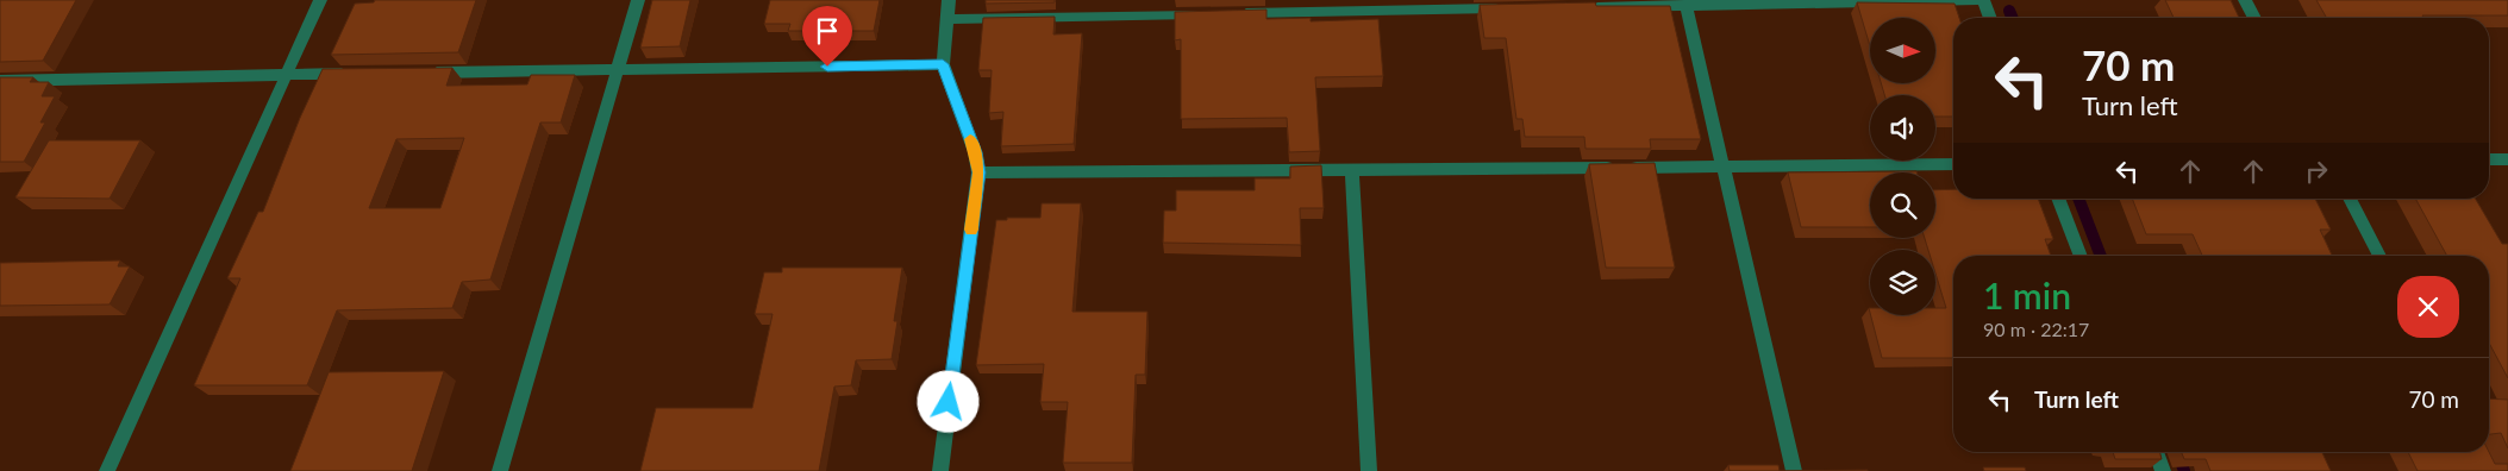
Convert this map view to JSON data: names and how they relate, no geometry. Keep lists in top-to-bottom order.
{
  "north": "right",
  "page": {
    "turn": ["70 m", "Turn left"],
    "heading": ["1 min", "90 m · 22:17"],
    "list": [
      {
        "name": "Turn left",
        "value": "70 m"
      }
    ]
  }
}
